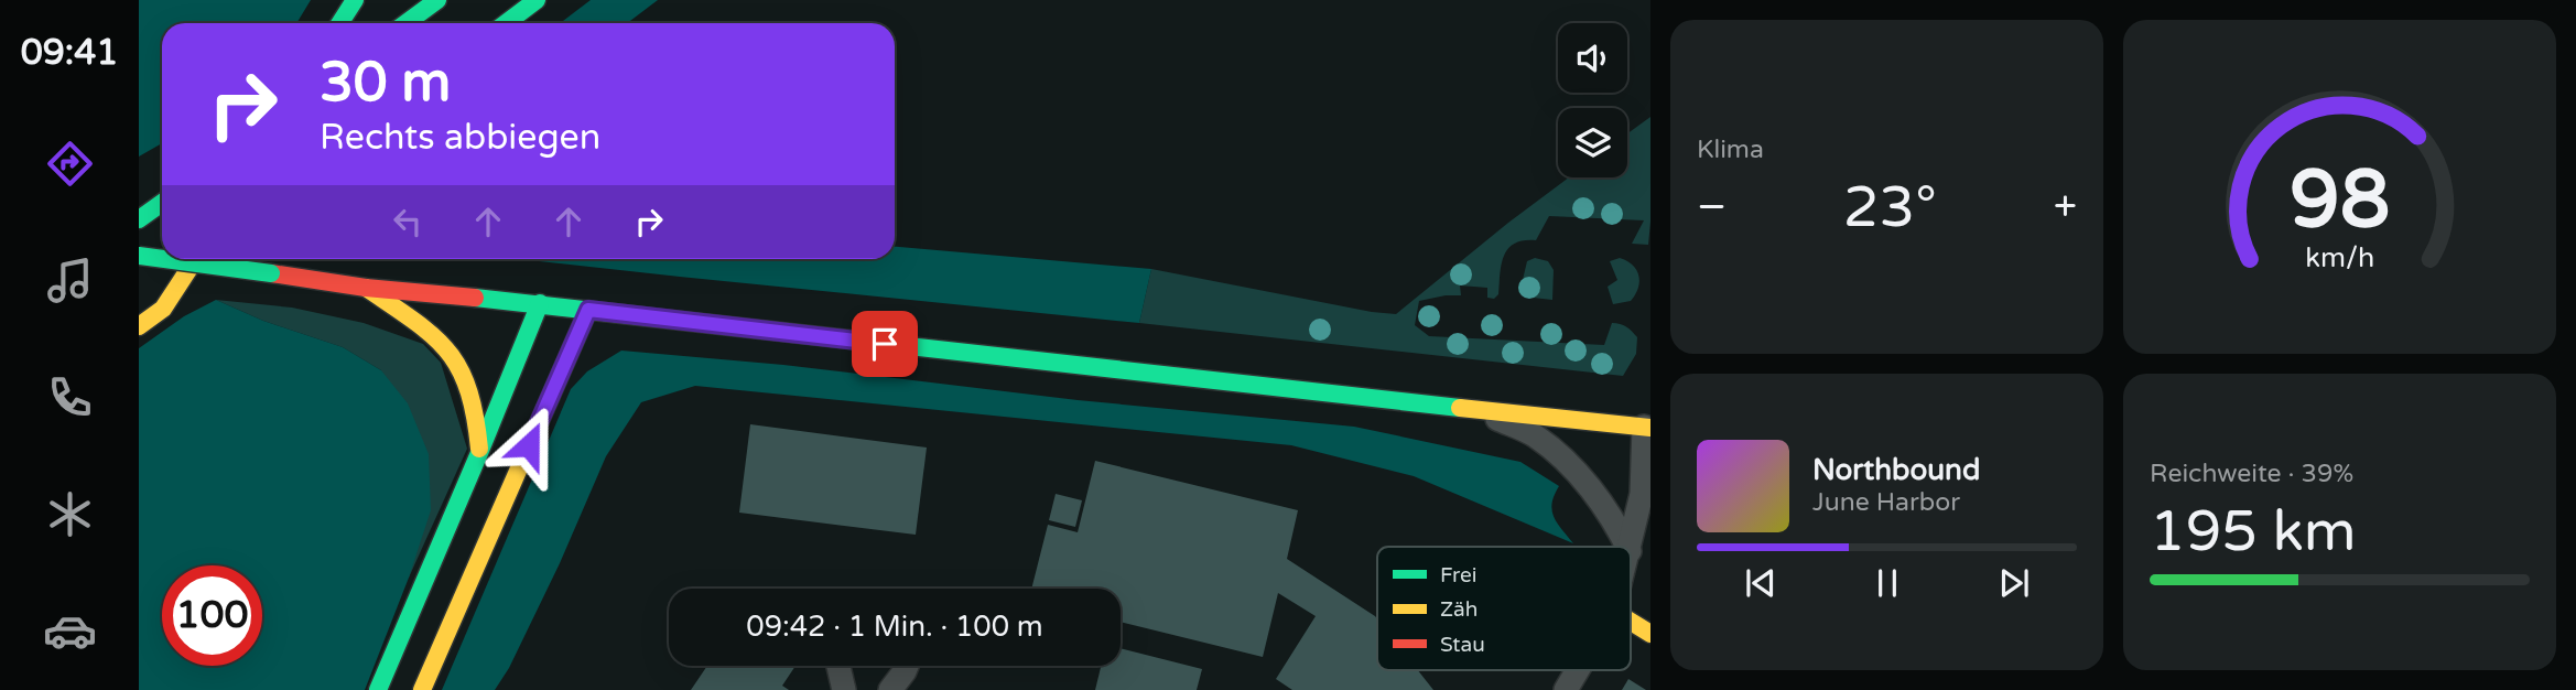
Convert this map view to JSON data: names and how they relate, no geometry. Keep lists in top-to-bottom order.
{
  "legend": ["Frei", "Zäh", "Stau"],
  "page": {
    "tabs": "09:41",
    "tile": [
      "Klima",
      ["Reichweite · 39%", "195 km"]
    ],
    "turn": ["30 m", "Rechts abbiegen"],
    "heat": ["−", "23°", "+"],
    "song": ["Northbound", "June Harbor"],
    "limit": "100",
    "trip": "09:42 · 1 Min. · 100 m",
    "gauge": ["98", "km/h"]
  }
}
